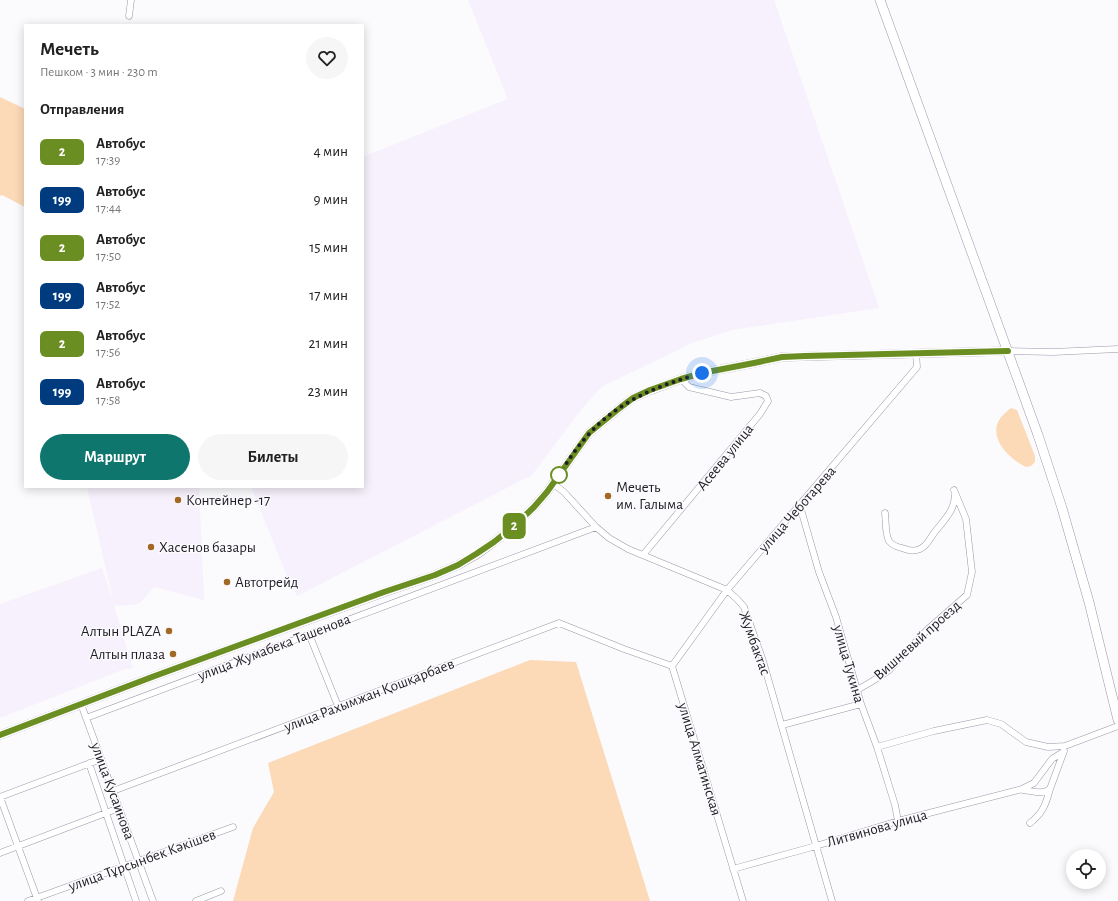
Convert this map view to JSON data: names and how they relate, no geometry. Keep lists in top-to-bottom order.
{
  "streets": {
    "street": [
      "Асеева улица",
      "улица Чеботарева",
      "Вишневый проезд",
      "Жумбактас",
      "улица Жумабека Ташенова",
      "улица Тукина",
      "улица Рахымжан Қошқарбаев",
      "улица Алматинская",
      "улица Кусаинова",
      "Литвинова улица",
      "улица Тұрсынбек Кәкішев"
    ]
  },
  "crossings": [
    ["Асеева улица", "Жумбактас"],
    ["улица Чеботарева", "Жумбактас"],
    ["улица Чеботарева", "улица Тукина"],
    ["улица Чеботарева", "улица Рахымжан Қошқарбаев"],
    ["улица Чеботарева", "улица Алматинская"],
    ["Вишневый проезд", "улица Тукина"],
    ["Жумбактас", "улица Жумабека Ташенова"],
    ["Жумбактас", "Литвинова улица"],
    ["улица Жумабека Ташенова", "улица Кусаинова"],
    ["улица Тукина", "Литвинова улица"],
    ["улица Рахымжан Қошқарбаев", "улица Алматинская"],
    ["улица Рахымжан Қошқарбаев", "улица Кусаинова"],
    ["улица Алматинская", "Литвинова улица"],
    ["улица Кусаинова", "улица Тұрсынбек Кәкішев"]
  ],
  "places": [
    "Мечеть им. Галыма",
    "Контейнер -17",
    "Хасенов базары",
    "Автотрейд",
    "Алтын PLAZA",
    "Алтын плаза"
  ],
  "lines": ["bus line 2"],
  "page": {
    "on_map": "2",
    "heading": [
      ["Мечеть", "Пешком · 3 мин · 230 m"],
      "Отправления"
    ],
    "list": [
      {
        "mark": "2",
        "name": "Автобус",
        "note": "17:39",
        "value": "4 мин"
      },
      {
        "mark": "199",
        "name": "Автобус",
        "note": "17:44",
        "value": "9 мин"
      },
      {
        "mark": "2",
        "name": "Автобус",
        "note": "17:50",
        "value": "15 мин"
      },
      {
        "mark": "199",
        "name": "Автобус",
        "note": "17:52",
        "value": "17 мин"
      },
      {
        "mark": "2",
        "name": "Автобус",
        "note": "17:56",
        "value": "21 мин"
      },
      {
        "mark": "199",
        "name": "Автобус",
        "note": "17:58",
        "value": "23 мин"
      }
    ],
    "buttons": ["Маршрут", "Билеты"]
  }
}
